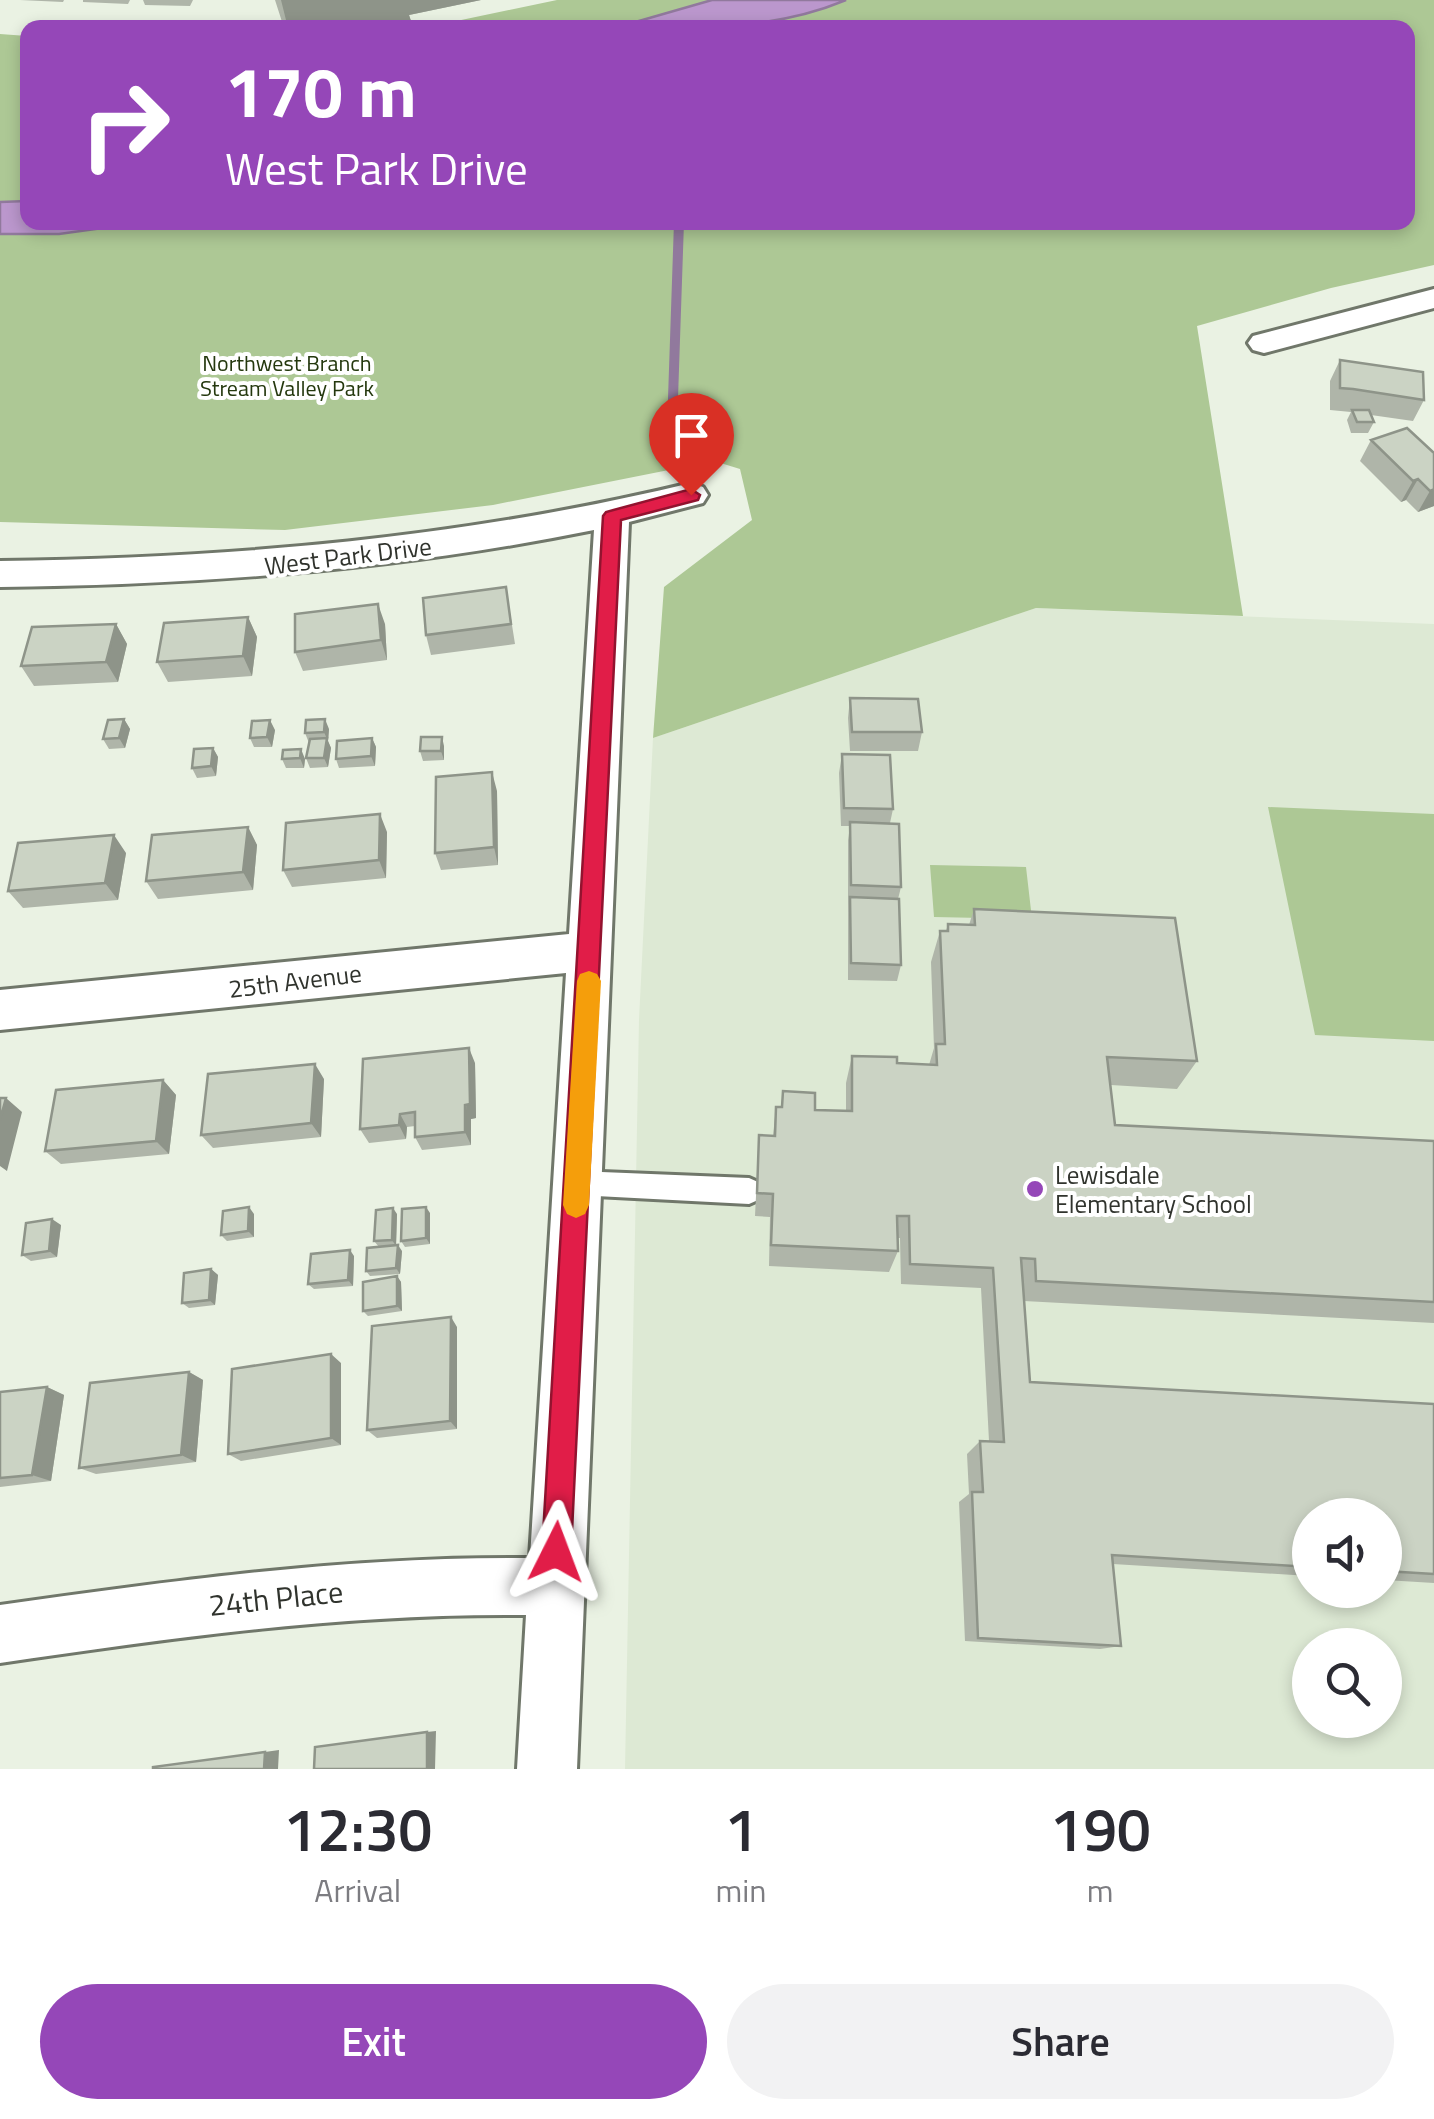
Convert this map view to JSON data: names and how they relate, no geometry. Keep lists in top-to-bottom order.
{
  "streets": {
    "street": ["West Park Drive", "25th Avenue", "24th Place"]
  },
  "parks": ["Northwest Branch Stream Valley Park"],
  "places": ["Lewisdale Elementary School"],
  "page": {
    "turn": ["170 m", "West Park Drive"],
    "eta": [
      "12:30",
      "Arrival",
      "1",
      "min",
      "190",
      "m"
    ],
    "buttons": ["Exit", "Share"]
  }
}
